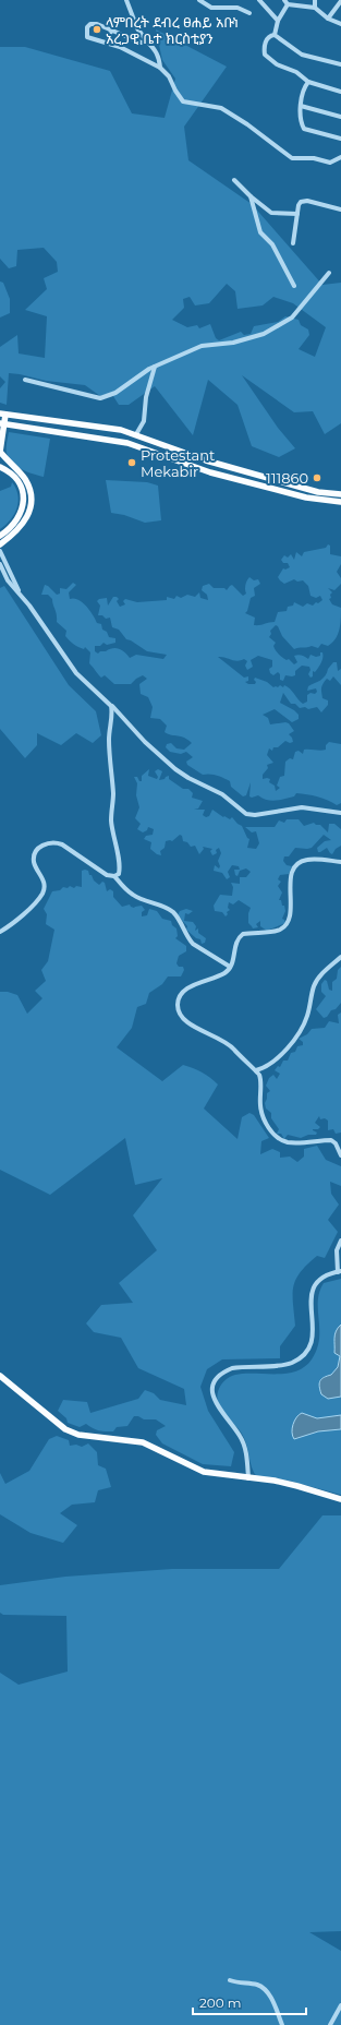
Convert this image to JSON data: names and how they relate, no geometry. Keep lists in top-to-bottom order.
{
  "places": ["ላምበረት ደብረ ፀሐይ አቡነ አረጋዊ ቤተ ክርስቲያን", "Protestant Mekabir", "111860"],
  "scale_bar": "200 m"
}
